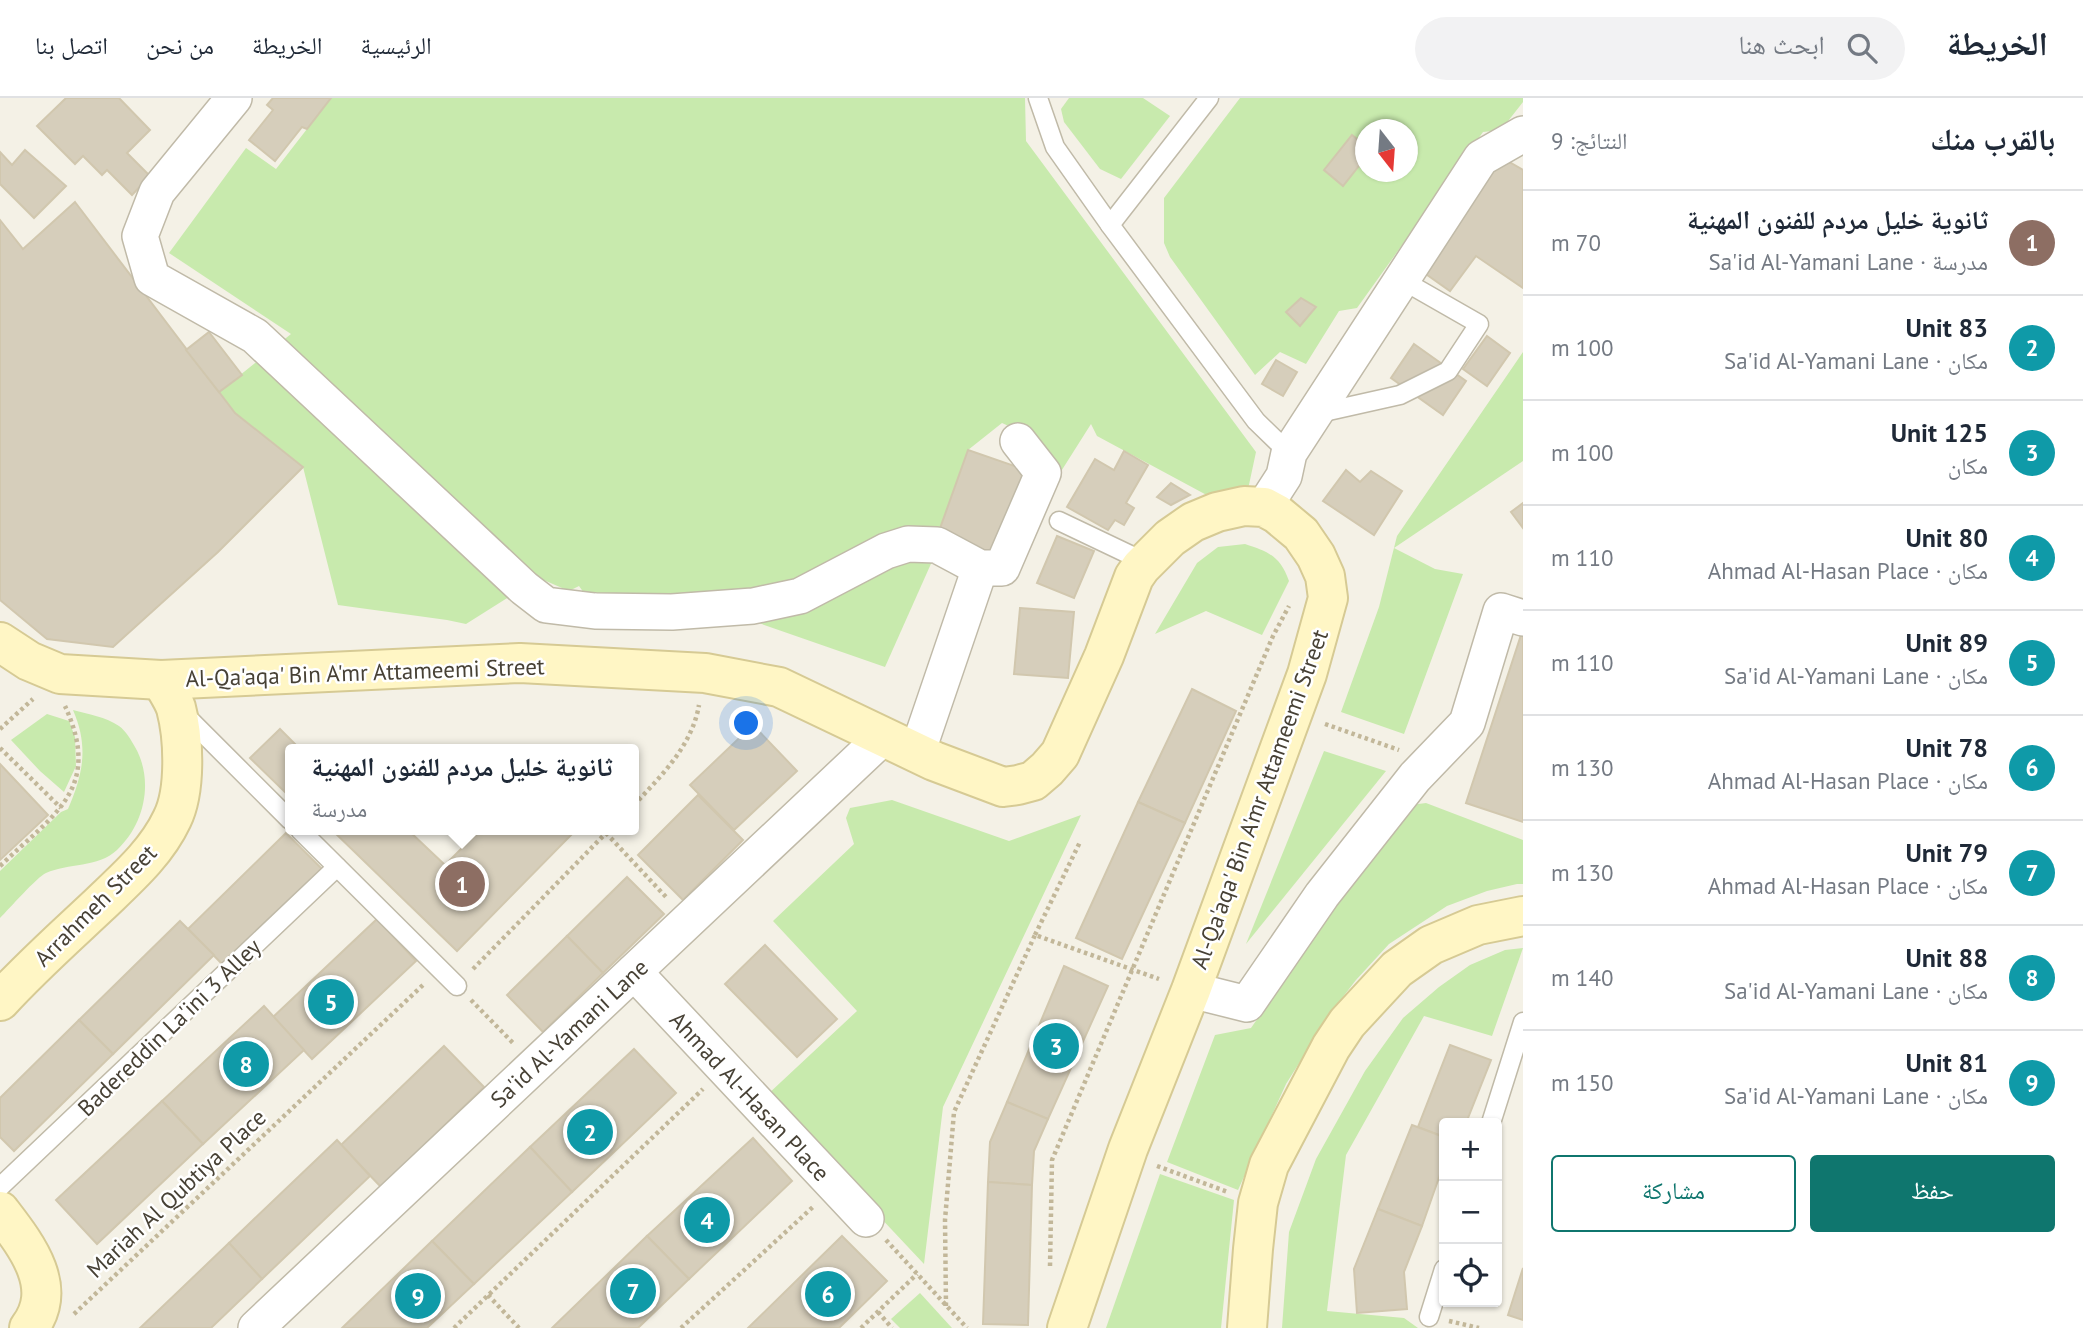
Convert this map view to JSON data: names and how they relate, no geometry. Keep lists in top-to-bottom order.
{
  "streets": {
    "main road": ["Al-Qa'aqa' Bin A'mr Attameemi Street", "Arrahmeh Street"],
    "street": ["Sa'id Al-Yamani Lane", "Ahmad Al-Hasan Place"],
    "lane": ["Badereddin La'ini 3 Alley"],
    "path": ["Mariah Al Qubtiya Place"]
  },
  "crossings": [
    ["Al-Qa'aqa' Bin A'mr Attameemi Street", "Arrahmeh Street"],
    ["Al-Qa'aqa' Bin A'mr Attameemi Street", "Sa'id Al-Yamani Lane"],
    ["Sa'id Al-Yamani Lane", "Ahmad Al-Hasan Place"]
  ],
  "north": "bottom",
  "page": {
    "header": "الخريطة",
    "search": "ابحث هنا",
    "nav": [
      "الرئيسية",
      "الخريطة",
      "من نحن",
      "اتصل بنا"
    ],
    "heading": ["بالقرب منك", "النتائج: 9"],
    "list": [
      {
        "mark": "1",
        "name": "ثانوية خليل مردم للفنون المهنية",
        "note": "مدرسة · Sa'id Al-Yamani Lane",
        "value": "70 m"
      },
      {
        "mark": "2",
        "name": "Unit 83",
        "note": "مكان · Sa'id Al-Yamani Lane",
        "value": "100 m"
      },
      {
        "mark": "3",
        "name": "Unit 125",
        "note": "مكان",
        "value": "100 m"
      },
      {
        "mark": "4",
        "name": "Unit 80",
        "note": "مكان · Ahmad Al-Hasan Place",
        "value": "110 m"
      },
      {
        "mark": "5",
        "name": "Unit 89",
        "note": "مكان · Sa'id Al-Yamani Lane",
        "value": "110 m"
      },
      {
        "mark": "6",
        "name": "Unit 78",
        "note": "مكان · Ahmad Al-Hasan Place",
        "value": "130 m"
      },
      {
        "mark": "7",
        "name": "Unit 79",
        "note": "مكان · Ahmad Al-Hasan Place",
        "value": "130 m"
      },
      {
        "mark": "8",
        "name": "Unit 88",
        "note": "مكان · Sa'id Al-Yamani Lane",
        "value": "140 m"
      },
      {
        "mark": "9",
        "name": "Unit 81",
        "note": "مكان · Sa'id Al-Yamani Lane",
        "value": "150 m"
      }
    ],
    "popup": ["ثانوية خليل مردم للفنون المهنية", "مدرسة"],
    "pins": [
      "1",
      "5",
      "3",
      "8",
      "2",
      "4",
      "7",
      "6",
      "9"
    ],
    "map_buttons": ["+", "−"],
    "buttons": ["حفظ", "مشاركة"]
  }
}
